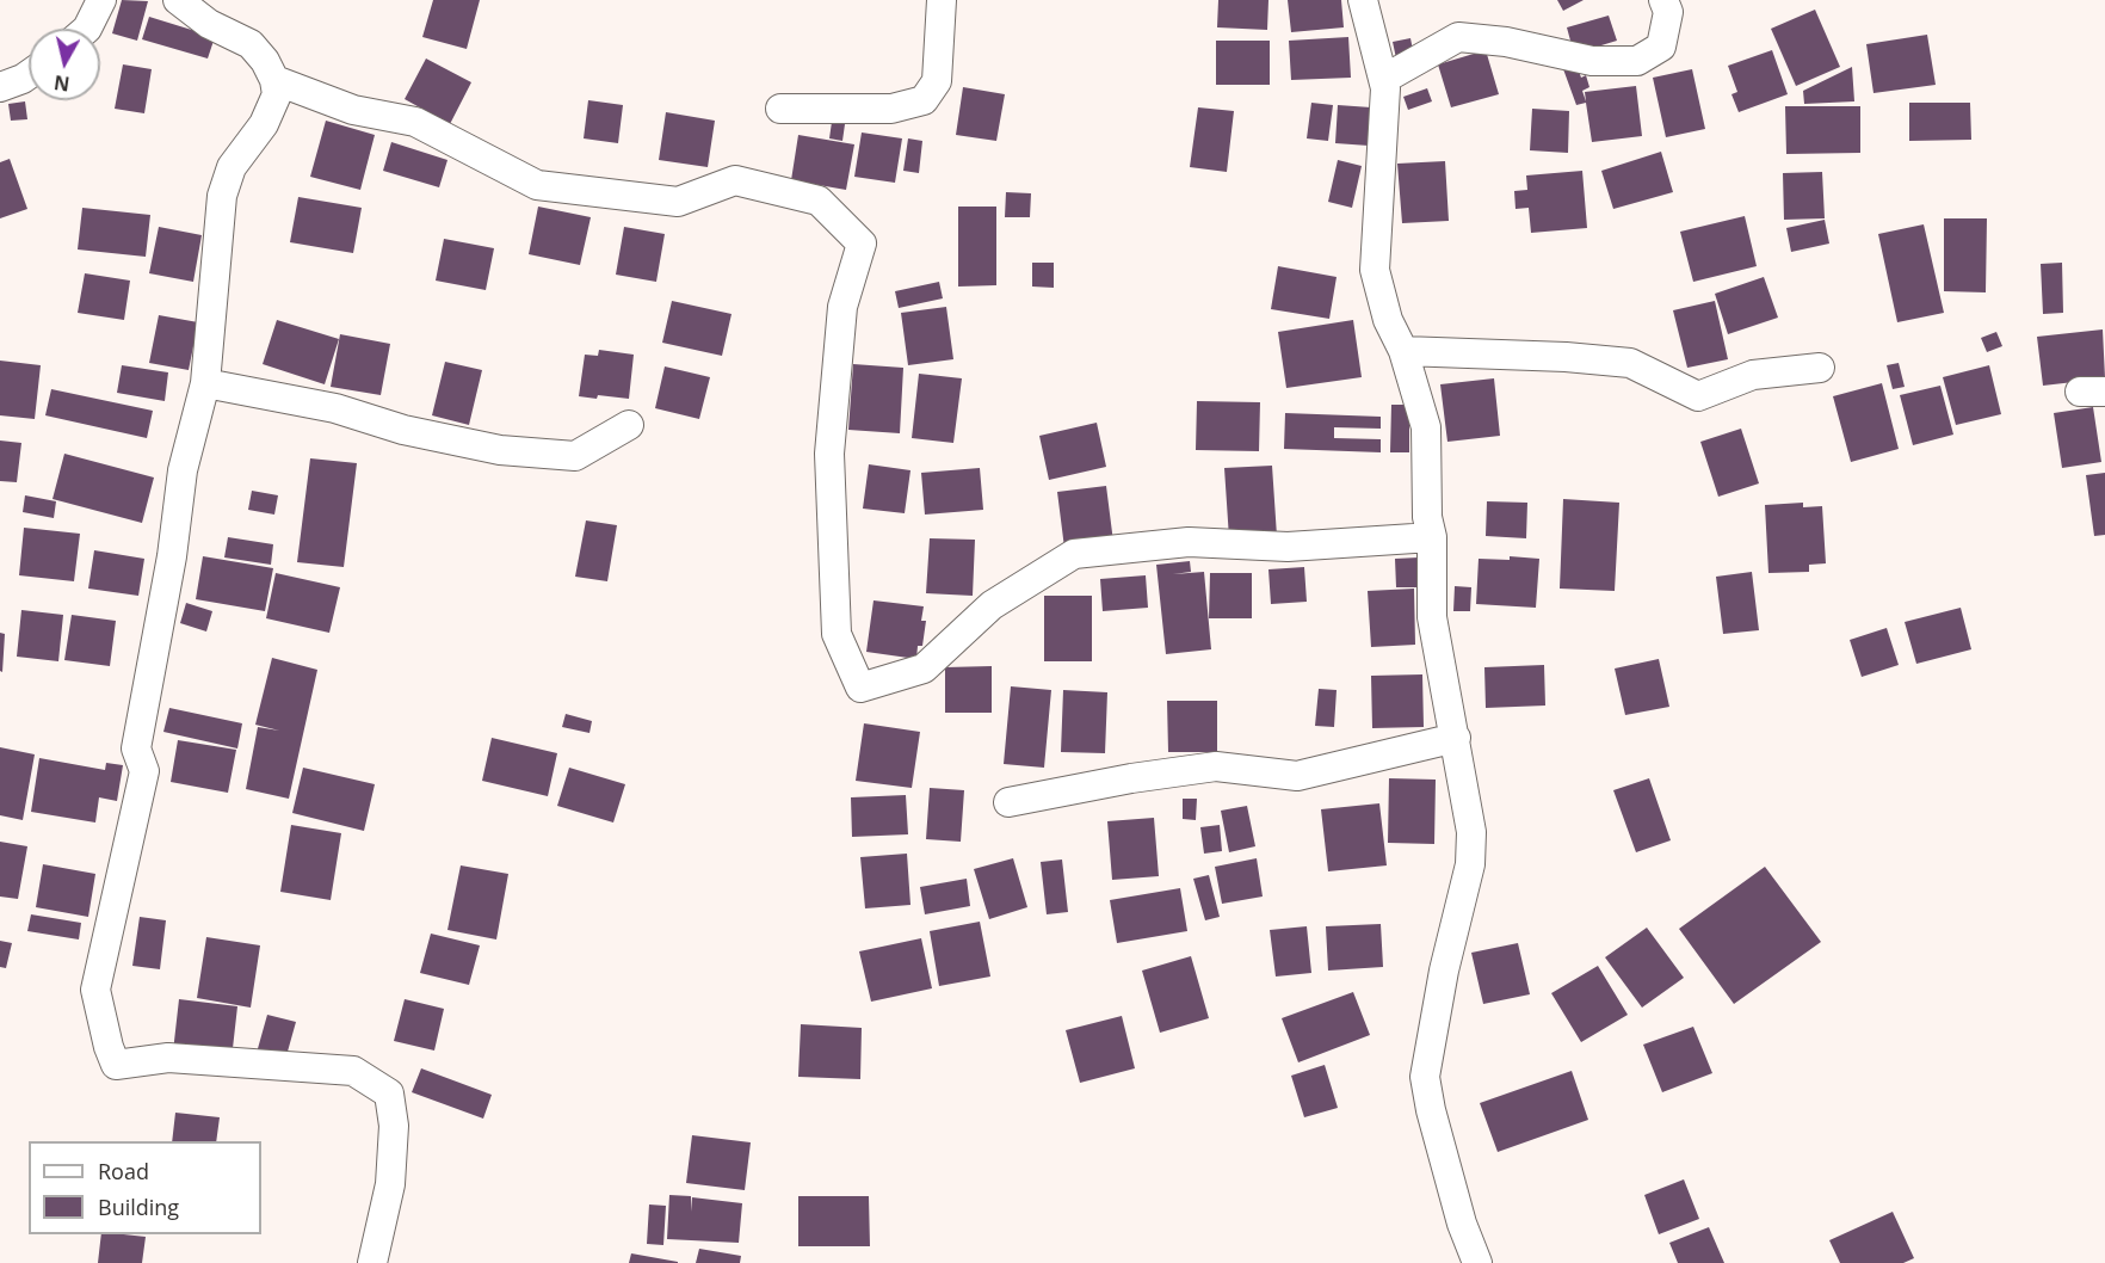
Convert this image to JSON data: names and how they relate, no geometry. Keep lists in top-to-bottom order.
{
  "legend": ["Road", "Building"],
  "north": "bottom"
}
